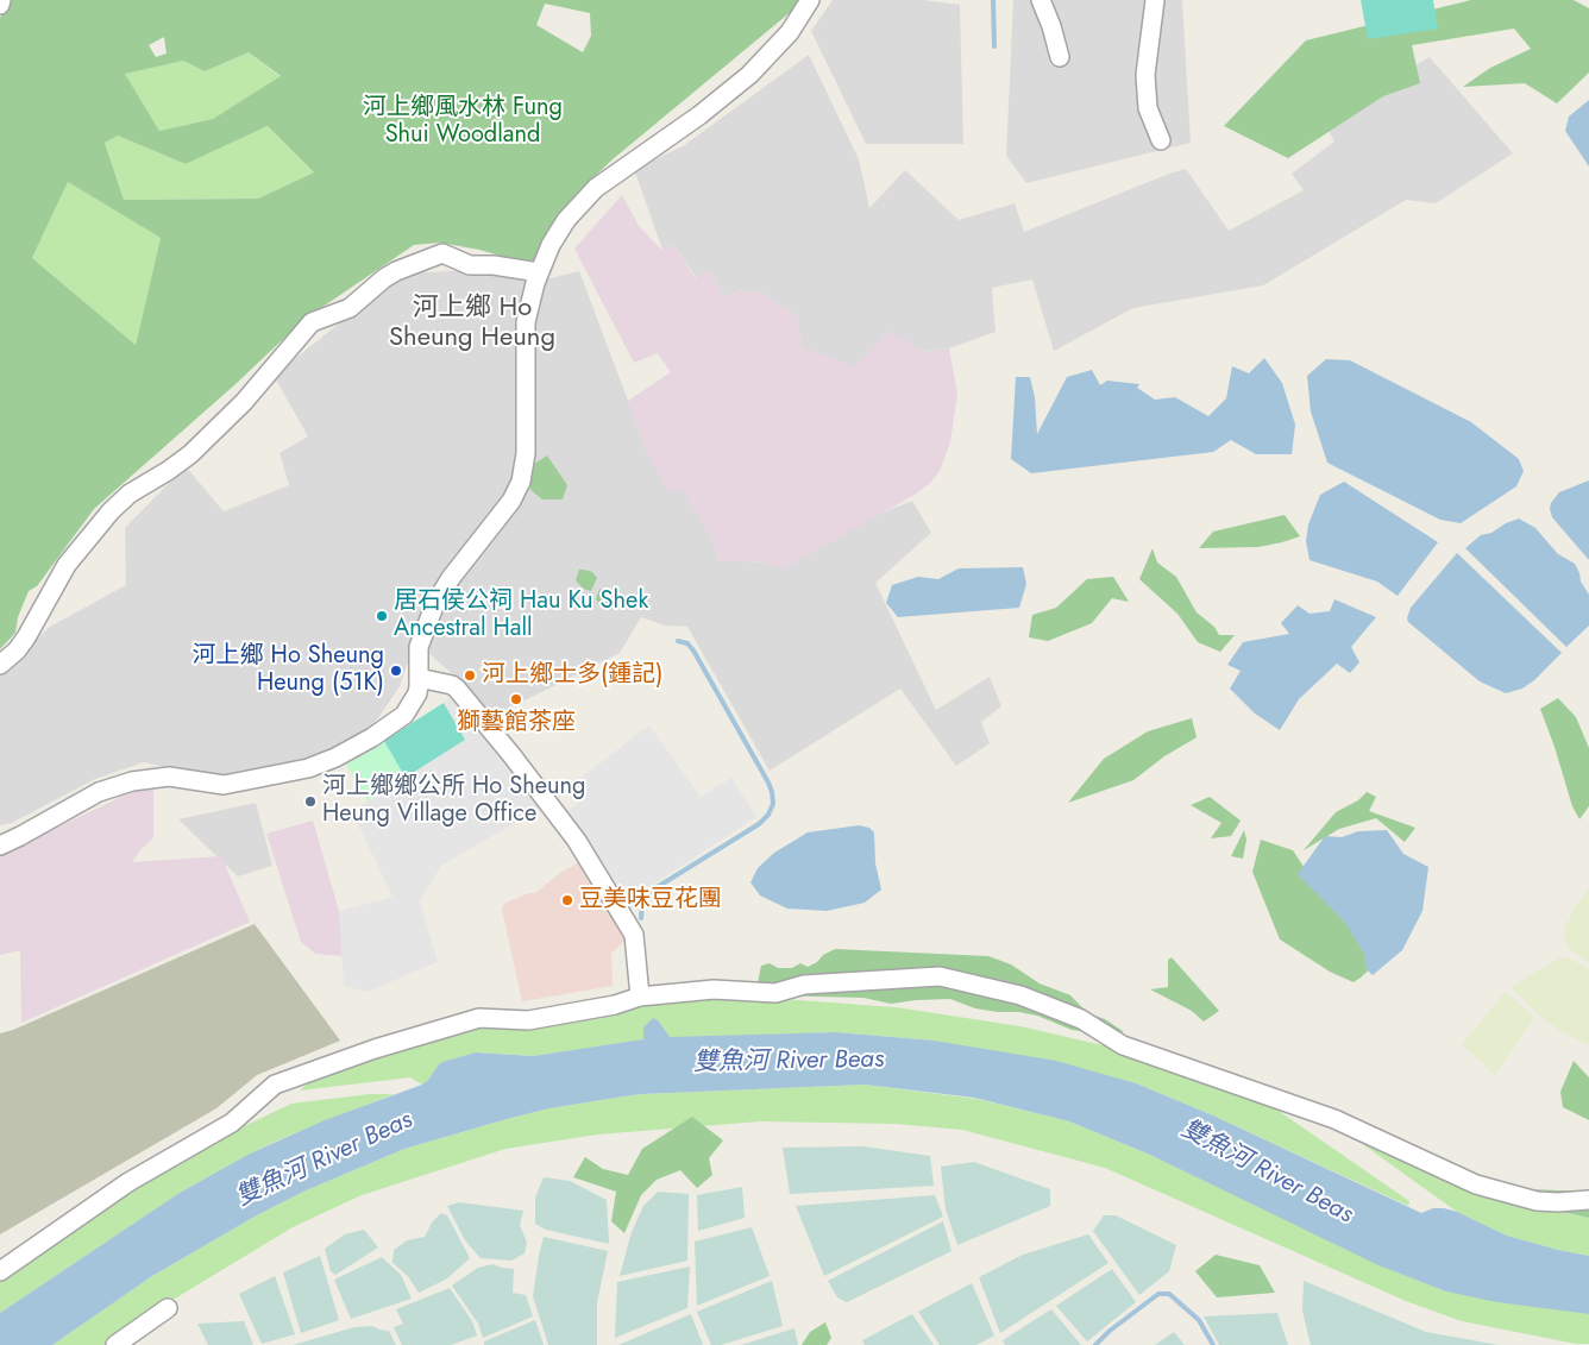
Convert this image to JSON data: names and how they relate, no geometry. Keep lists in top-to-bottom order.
{
  "districts": ["河上鄉 Ho Sheung Heung"],
  "water": ["雙魚河 River Beas"],
  "parks": ["河上鄉風水林 Fung Shui Woodland"],
  "places": [
    "居石侯公祠 Hau Ku Shek Ancestral Hall",
    "河上鄉 Ho Sheung Heung (51K)",
    "河上鄉士多(鍾記)",
    "獅藝館茶座",
    "河上鄉鄉公所 Ho Sheung Heung Village Office",
    "豆美味豆花團"
  ]
}
